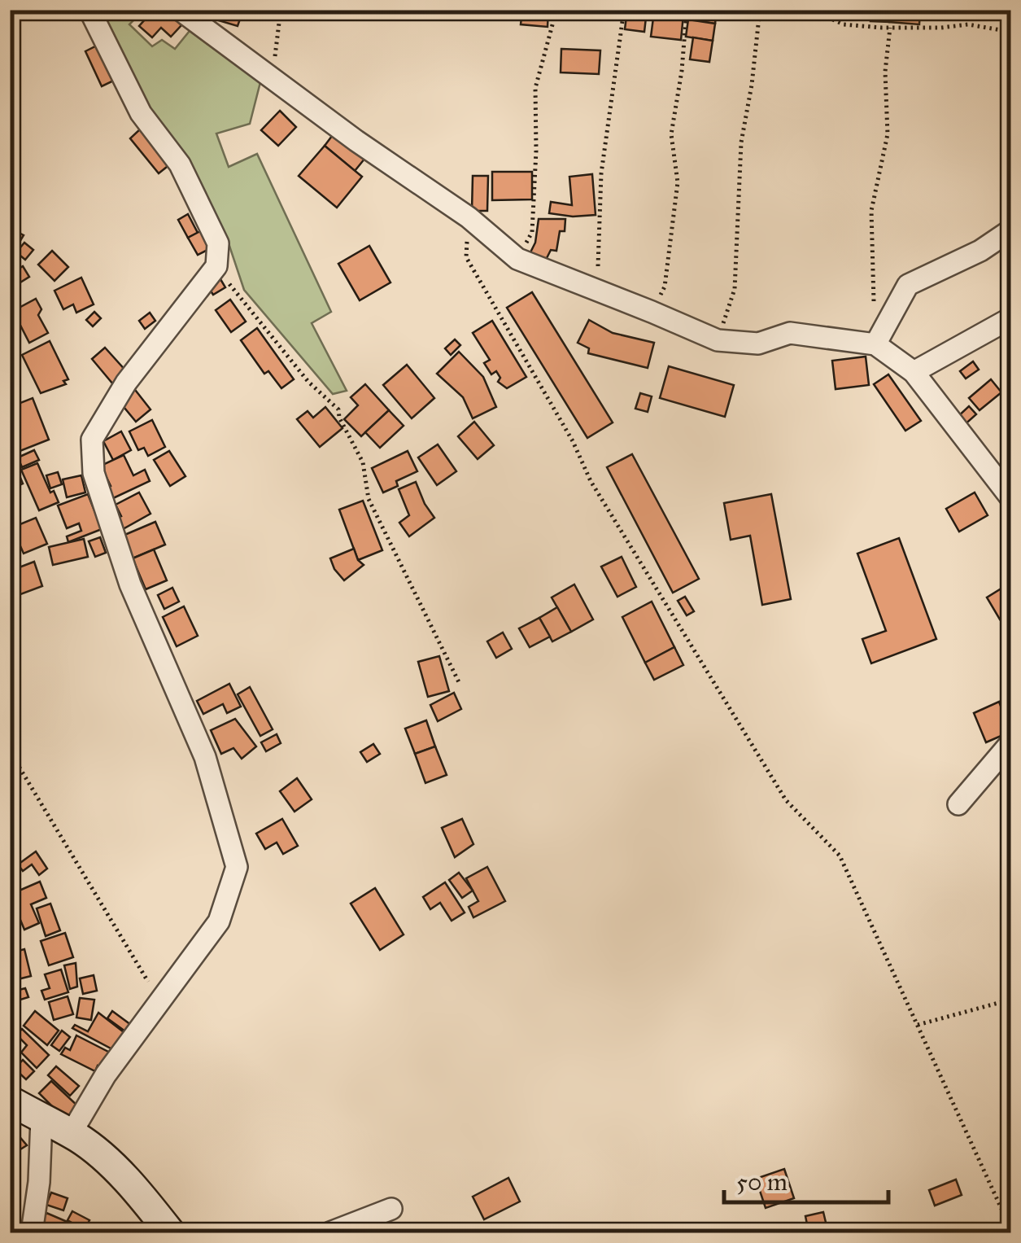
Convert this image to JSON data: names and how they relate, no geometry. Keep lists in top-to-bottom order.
{
  "scale_bar": "50 m"
}
